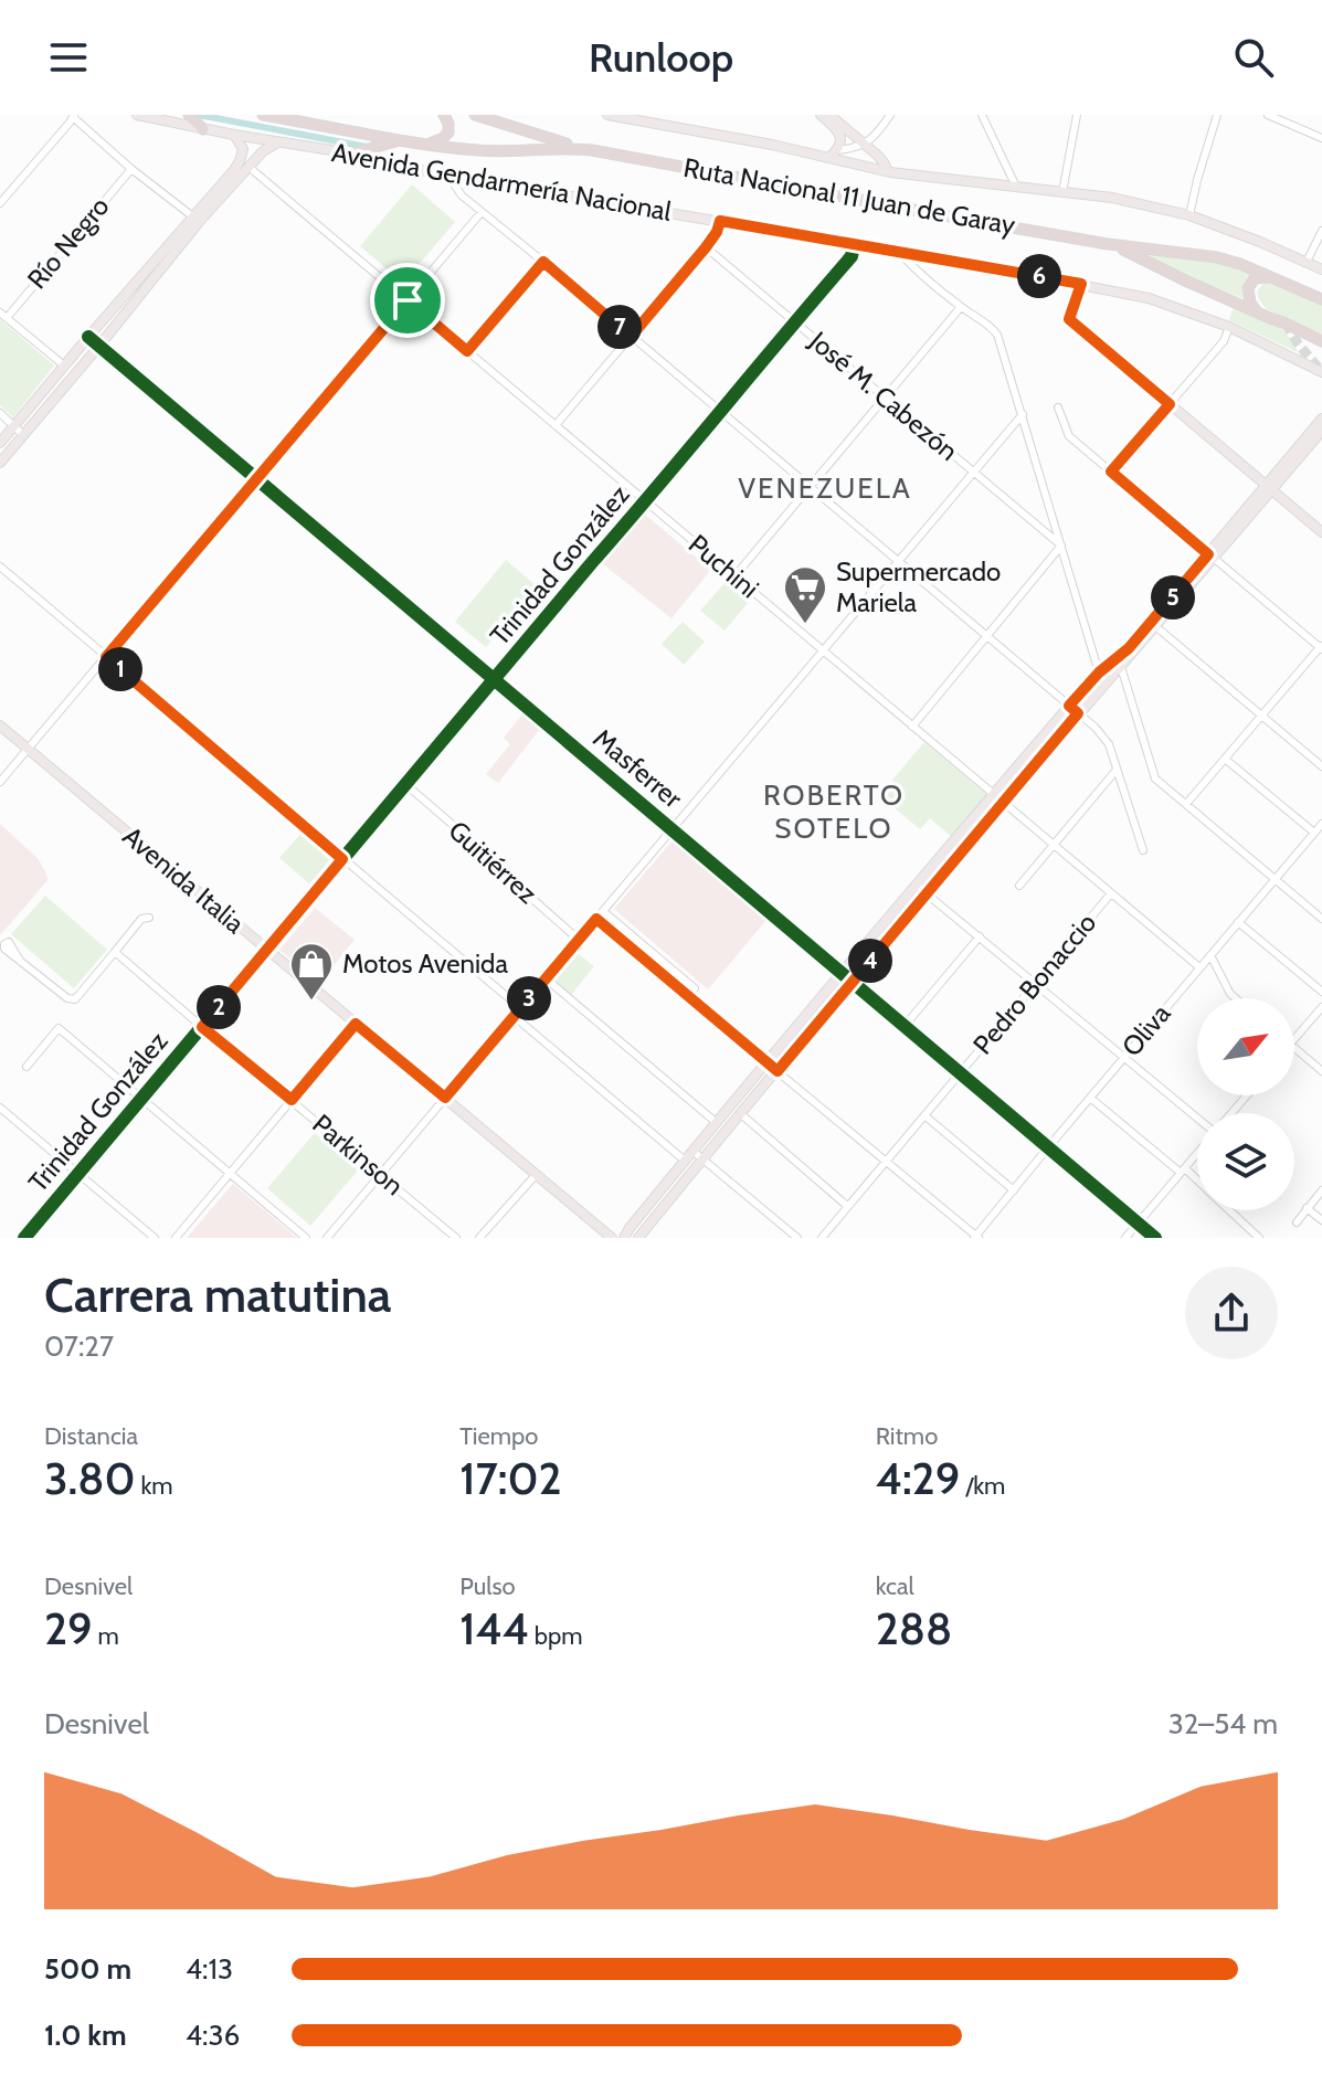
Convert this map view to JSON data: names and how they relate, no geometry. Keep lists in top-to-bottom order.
{
  "streets": {
    "highway": ["Ruta Nacional 11 Juan de Garay"],
    "main road": ["Avenida Gendarmería Nacional", "Avenida Italia"],
    "street": [
      "Río Negro",
      "José M. Cabezón",
      "Trinidad González",
      "Puchini",
      "Masferrer",
      "Guitiérrez",
      "Pedro Bonaccio",
      "Oliva",
      "Parkinson"
    ]
  },
  "crossings": [
    ["Avenida Gendarmería Nacional", "Trinidad González"],
    ["José M. Cabezón", "Trinidad González"],
    ["Trinidad González", "Puchini"],
    ["Trinidad González", "Masferrer"],
    ["Trinidad González", "Guitiérrez"],
    ["Trinidad González", "Avenida Italia"],
    ["Trinidad González", "Parkinson"],
    ["Puchini", "Pedro Bonaccio"],
    ["Puchini", "Oliva"],
    ["Masferrer", "Pedro Bonaccio"],
    ["Masferrer", "Oliva"]
  ],
  "districts": ["VENEZUELA", "ROBERTO SOTELO"],
  "places": {
    "supermarket": ["Supermercado Mariela"],
    "shop": ["Motos Avenida"]
  },
  "north": "top right",
  "page": {
    "header": "Runloop",
    "pins": [
      "6",
      "7",
      "5",
      "1",
      "4",
      "3",
      "2"
    ],
    "heading": ["Carrera matutina", "07:27"],
    "stats": [
      ["Distancia", "3.80 km"],
      ["Tiempo", "17:02"],
      ["Ritmo", "4:29 /km"],
      ["Desnivel", "29 m"],
      ["Pulso", "144 bpm"],
      ["kcal", "288"]
    ],
    "chart": ["Desnivel", "32–54 m"],
    "list": [
      {
        "name": "500 m",
        "note": "4:13"
      },
      {
        "name": "1.0 km",
        "note": "4:36"
      }
    ]
  }
}
